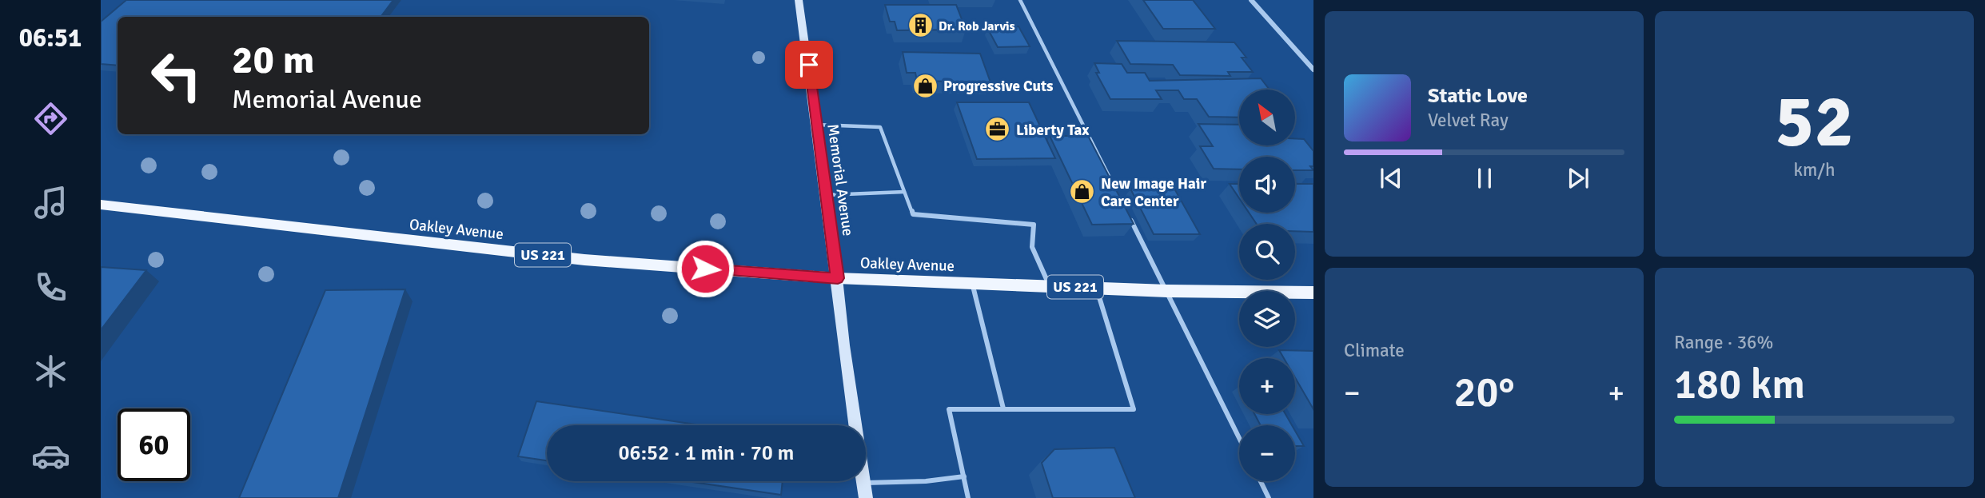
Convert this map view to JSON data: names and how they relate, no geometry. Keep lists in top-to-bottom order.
{
  "streets": {
    "main road": ["Memorial Avenue", "Oakley Avenue", "US 221"]
  },
  "crossings": [
    ["Memorial Avenue", "Oakley Avenue"]
  ],
  "places": {
    "building": ["Dr. Rob Jarvis"],
    "shop": ["Progressive Cuts", "New Image Hair Care Center"],
    "office": ["Liberty Tax"]
  },
  "north": "top left",
  "page": {
    "tabs": "06:51",
    "tile": [
      ["52", "km/h"],
      "Climate",
      ["Range · 36%", "180 km"]
    ],
    "turn": ["20 m", "Memorial Avenue"],
    "song": ["Static Love", "Velvet Ray"],
    "map_buttons": ["+", "−"],
    "heat": ["−", "20°", "+"],
    "limit": "60",
    "trip": "06:52 · 1 min · 70 m"
  }
}
